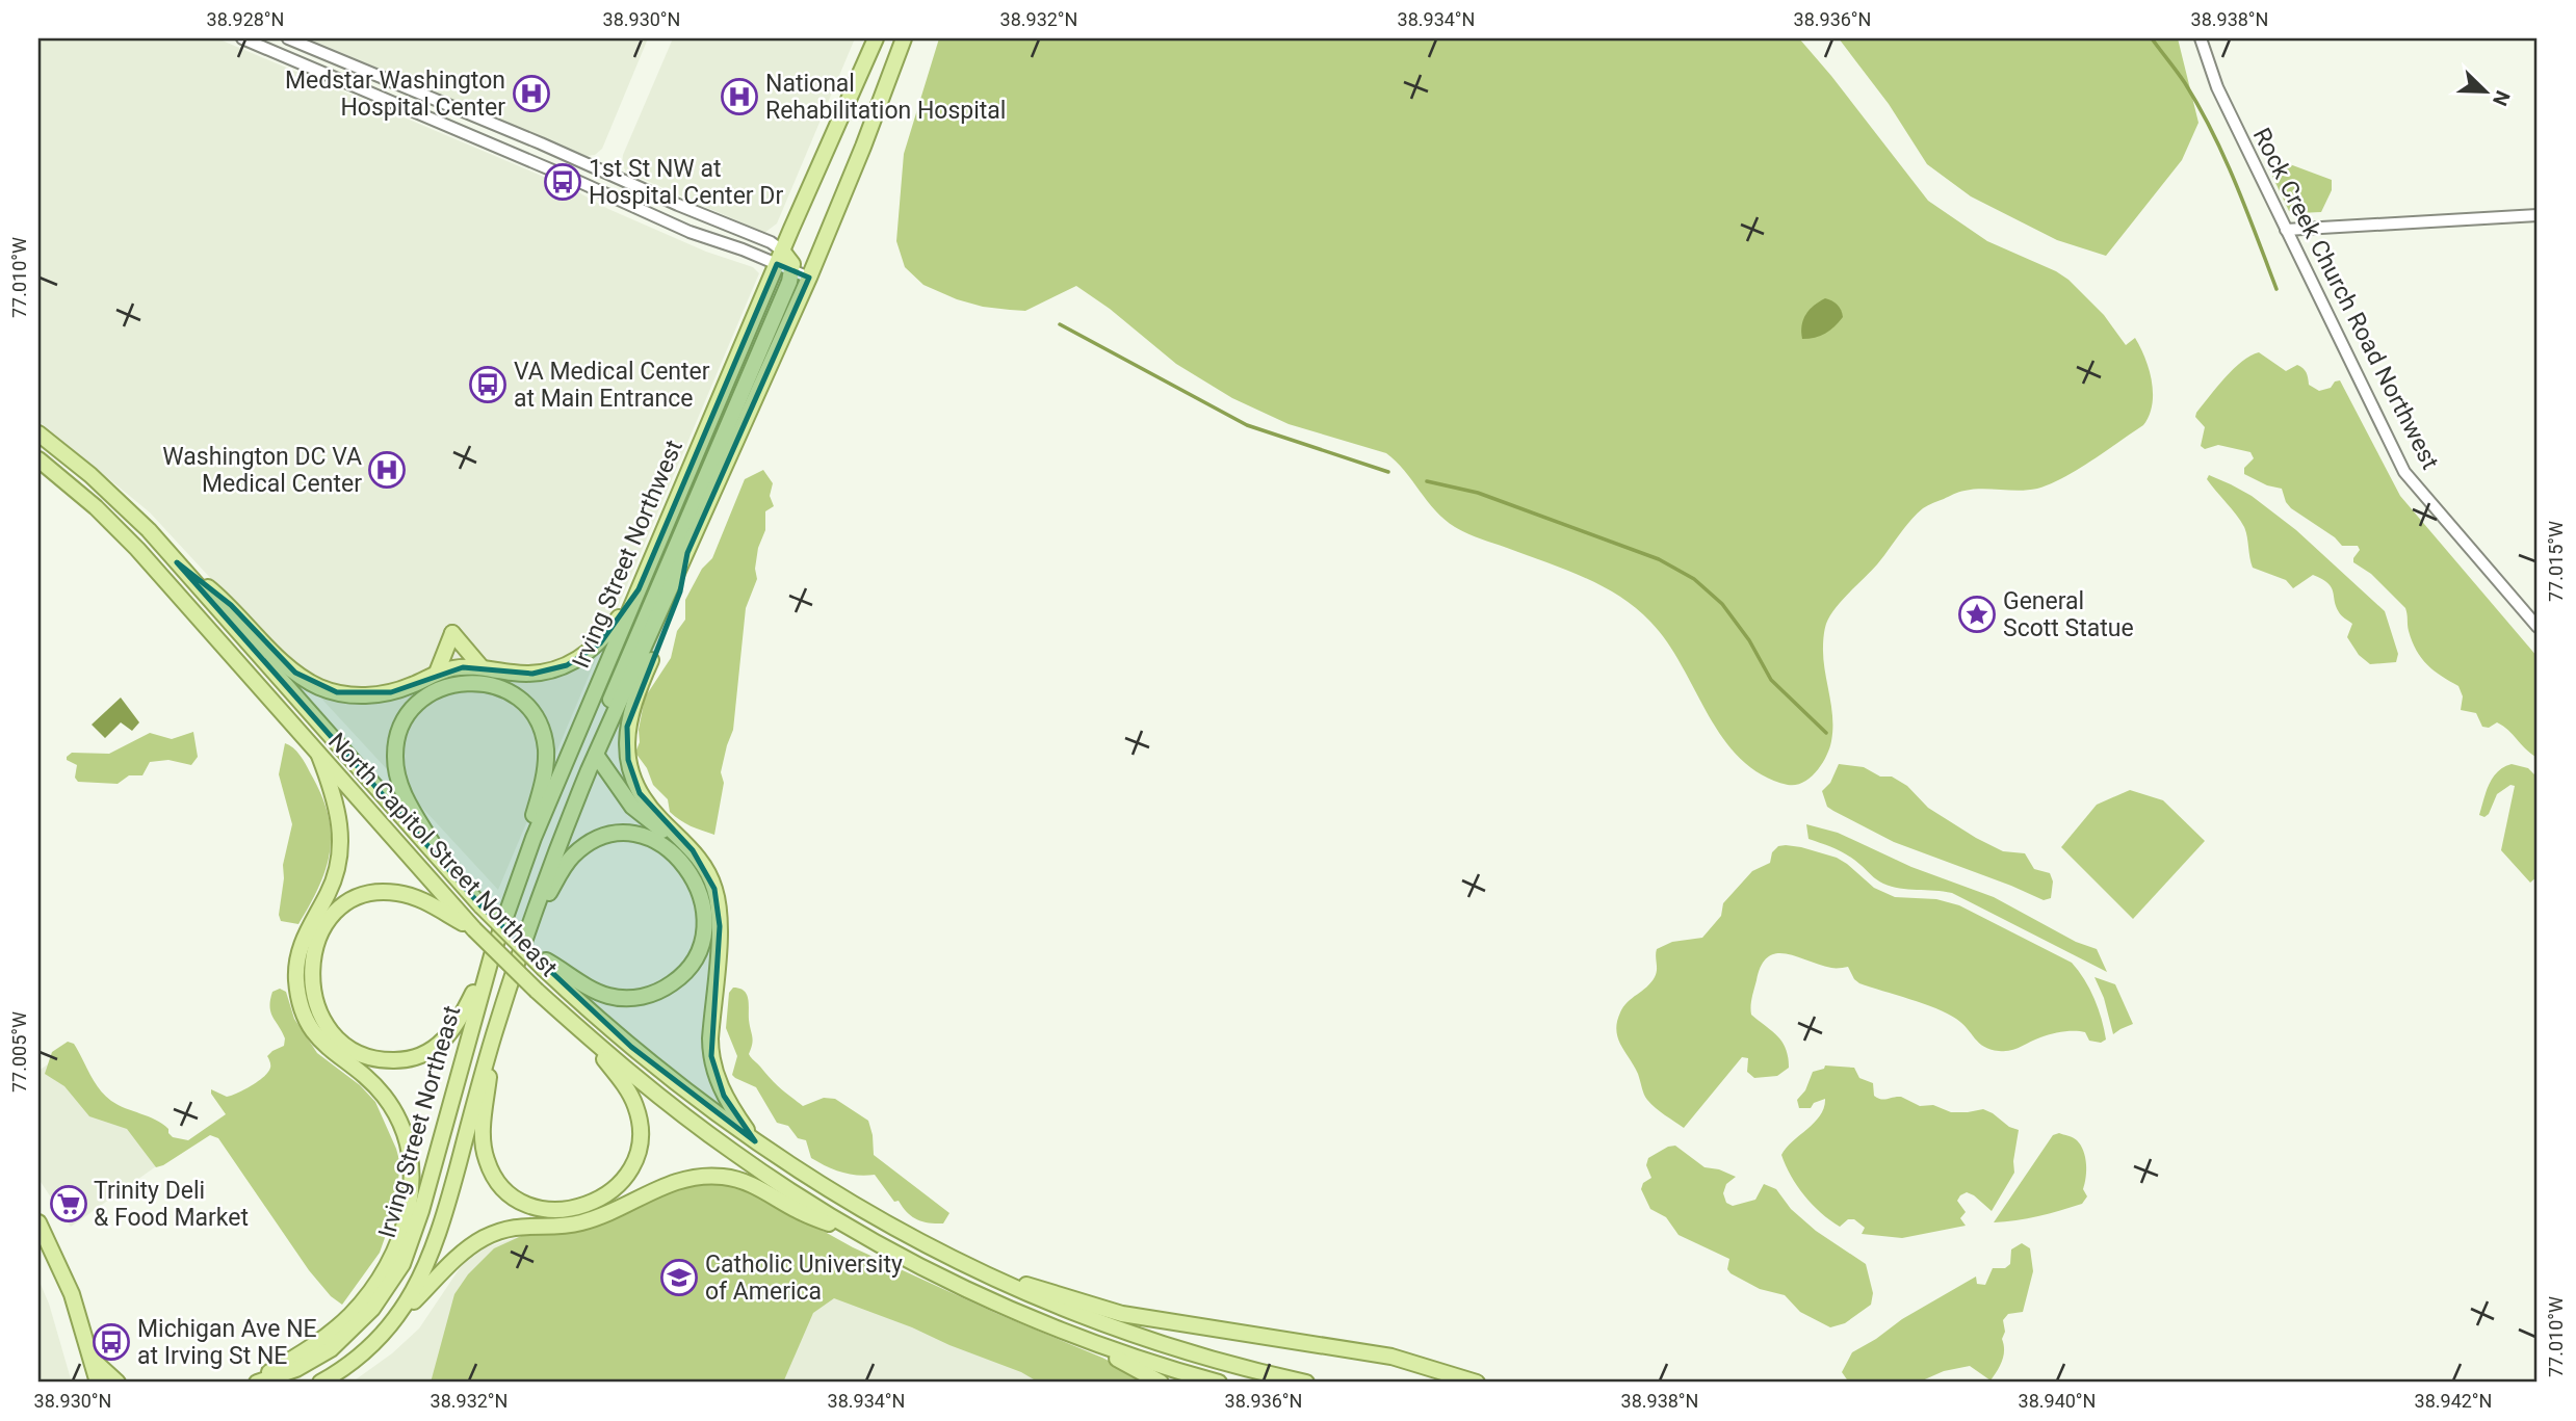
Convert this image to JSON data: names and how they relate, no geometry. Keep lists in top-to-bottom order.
{
  "streets": {
    "main road": ["Irving Street Northwest", "North Capitol Street Northeast", "Irving Street Northeast"],
    "street": ["Rock Creek Church Road Northwest"]
  },
  "crossings": [
    ["Irving Street Northwest", "Irving Street Northeast"]
  ],
  "places": {
    "hospital": ["Medstar Washington Hospital Center", "National Rehabilitation Hospital", "Washington DC VA Medical Center"],
    "bus stop": ["1st St NW at Hospital Center Dr", "VA Medical Center at Main Entrance", "Michigan Ave NE at Irving St NE"],
    "place": ["General Scott Statue"],
    "supermarket": ["Trinity Deli & Food Market"],
    "school or university": ["Catholic University of America"]
  },
  "north": "bottom right",
  "coordinates": [
    "38.928°N",
    "38.930°N",
    "38.932°N",
    "38.934°N",
    "38.936°N",
    "38.938°N",
    "77.010°W",
    "77.015°W",
    "77.005°W",
    "38.940°N",
    "38.942°N"
  ]
}
